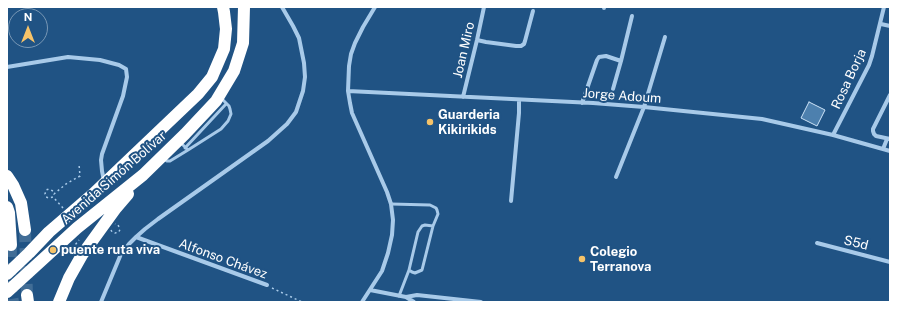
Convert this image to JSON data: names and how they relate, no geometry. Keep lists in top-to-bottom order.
{
  "streets": {
    "highway": ["Avenida Simón Bolívar"],
    "street": [
      "Joan Miro",
      "Rosa Borja",
      "Jorge Adoum",
      "S5d",
      "Alfonso Chávez"
    ]
  },
  "crossings": [
    ["Joan Miro", "Jorge Adoum"],
    ["Rosa Borja", "Jorge Adoum"]
  ],
  "places": ["Guarderia Kikirikids", "puente ruta viva", "Colegio Terranova"],
  "north": "top"
}
